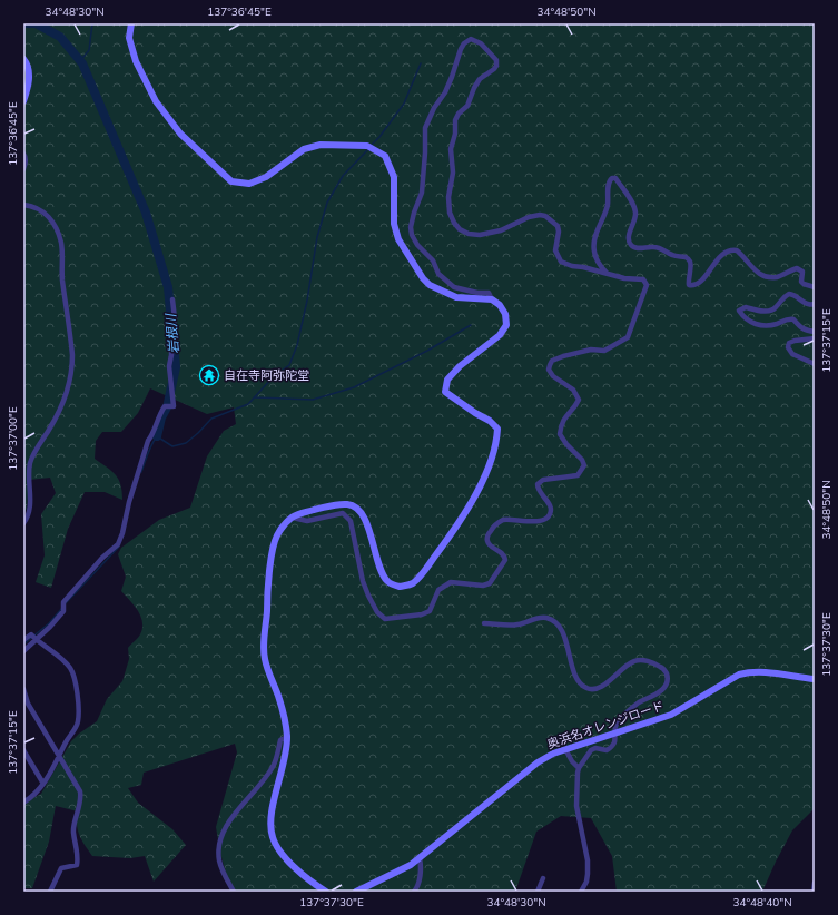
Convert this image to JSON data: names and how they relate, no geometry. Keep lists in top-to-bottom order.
{
  "streets": {
    "street": ["奥浜名オレンジロード"]
  },
  "water": ["岩根川"],
  "places": {
    "temple": ["自在寺阿弥陀堂"]
  },
  "coordinates": [
    "34°48'30\"N",
    "137°36'45\"E",
    "34°48'50\"N",
    "137°37'15\"E",
    "137°37'00\"E",
    "137°37'30\"E",
    "34°48'40\"N"
  ]
}
